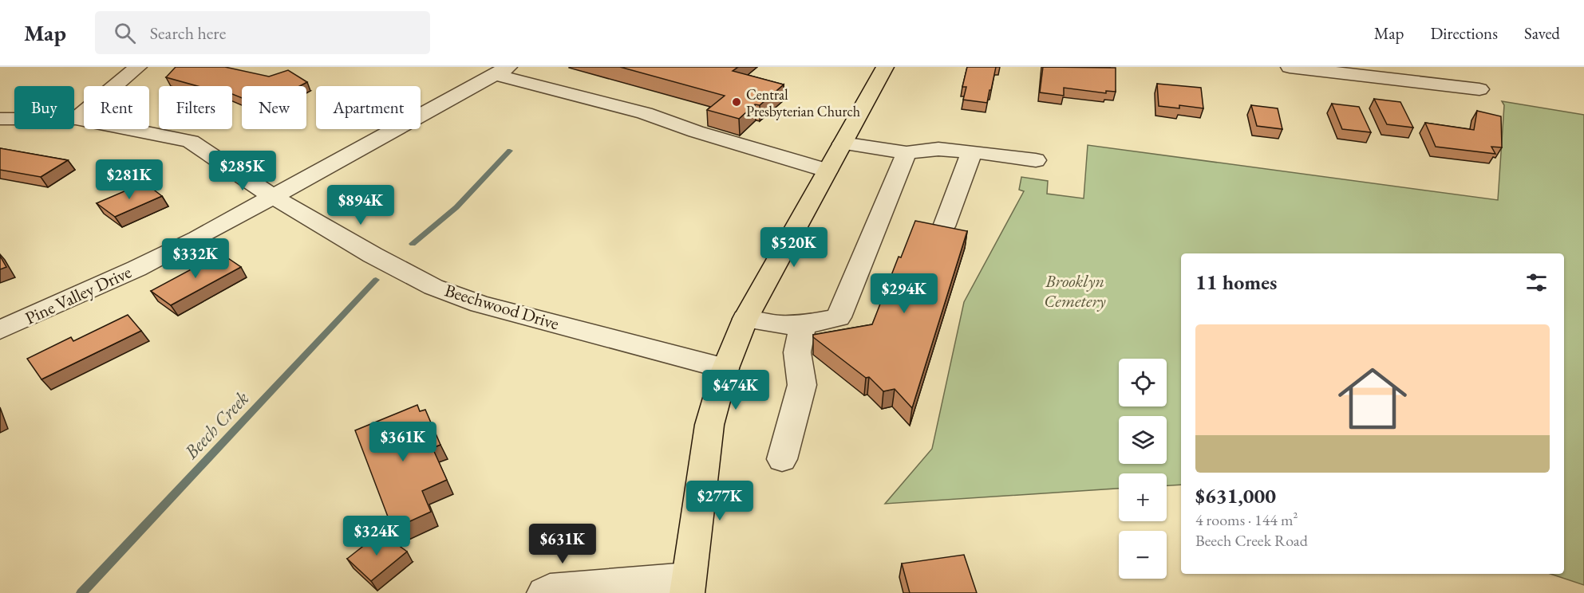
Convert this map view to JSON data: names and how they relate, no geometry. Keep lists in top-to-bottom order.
{
  "streets": {
    "street": ["Pine Valley Drive", "Beechwood Drive"]
  },
  "crossings": [
    ["Pine Valley Drive", "Beechwood Drive"]
  ],
  "water": ["Beech Creek"],
  "parks": ["Brooklyn Cemetery"],
  "places": ["Central Presbyterian Church"],
  "page": {
    "header": "Map",
    "search": "Search here",
    "nav": ["Map", "Directions", "Saved"],
    "chip": [
      "Buy",
      "Rent",
      "Filters",
      "New",
      "Apartment"
    ],
    "price": [
      "$285K",
      "$281K",
      "$894K",
      "$520K",
      "$332K",
      "$294K",
      "$474K",
      "$361K",
      "$277K",
      "$324K",
      "$631K"
    ],
    "heading": "11 homes",
    "list": [
      {
        "name": "$631,000",
        "note": "4 rooms · 144 m² · Beech Creek Road"
      }
    ],
    "map_buttons": ["+", "−"]
  }
}
